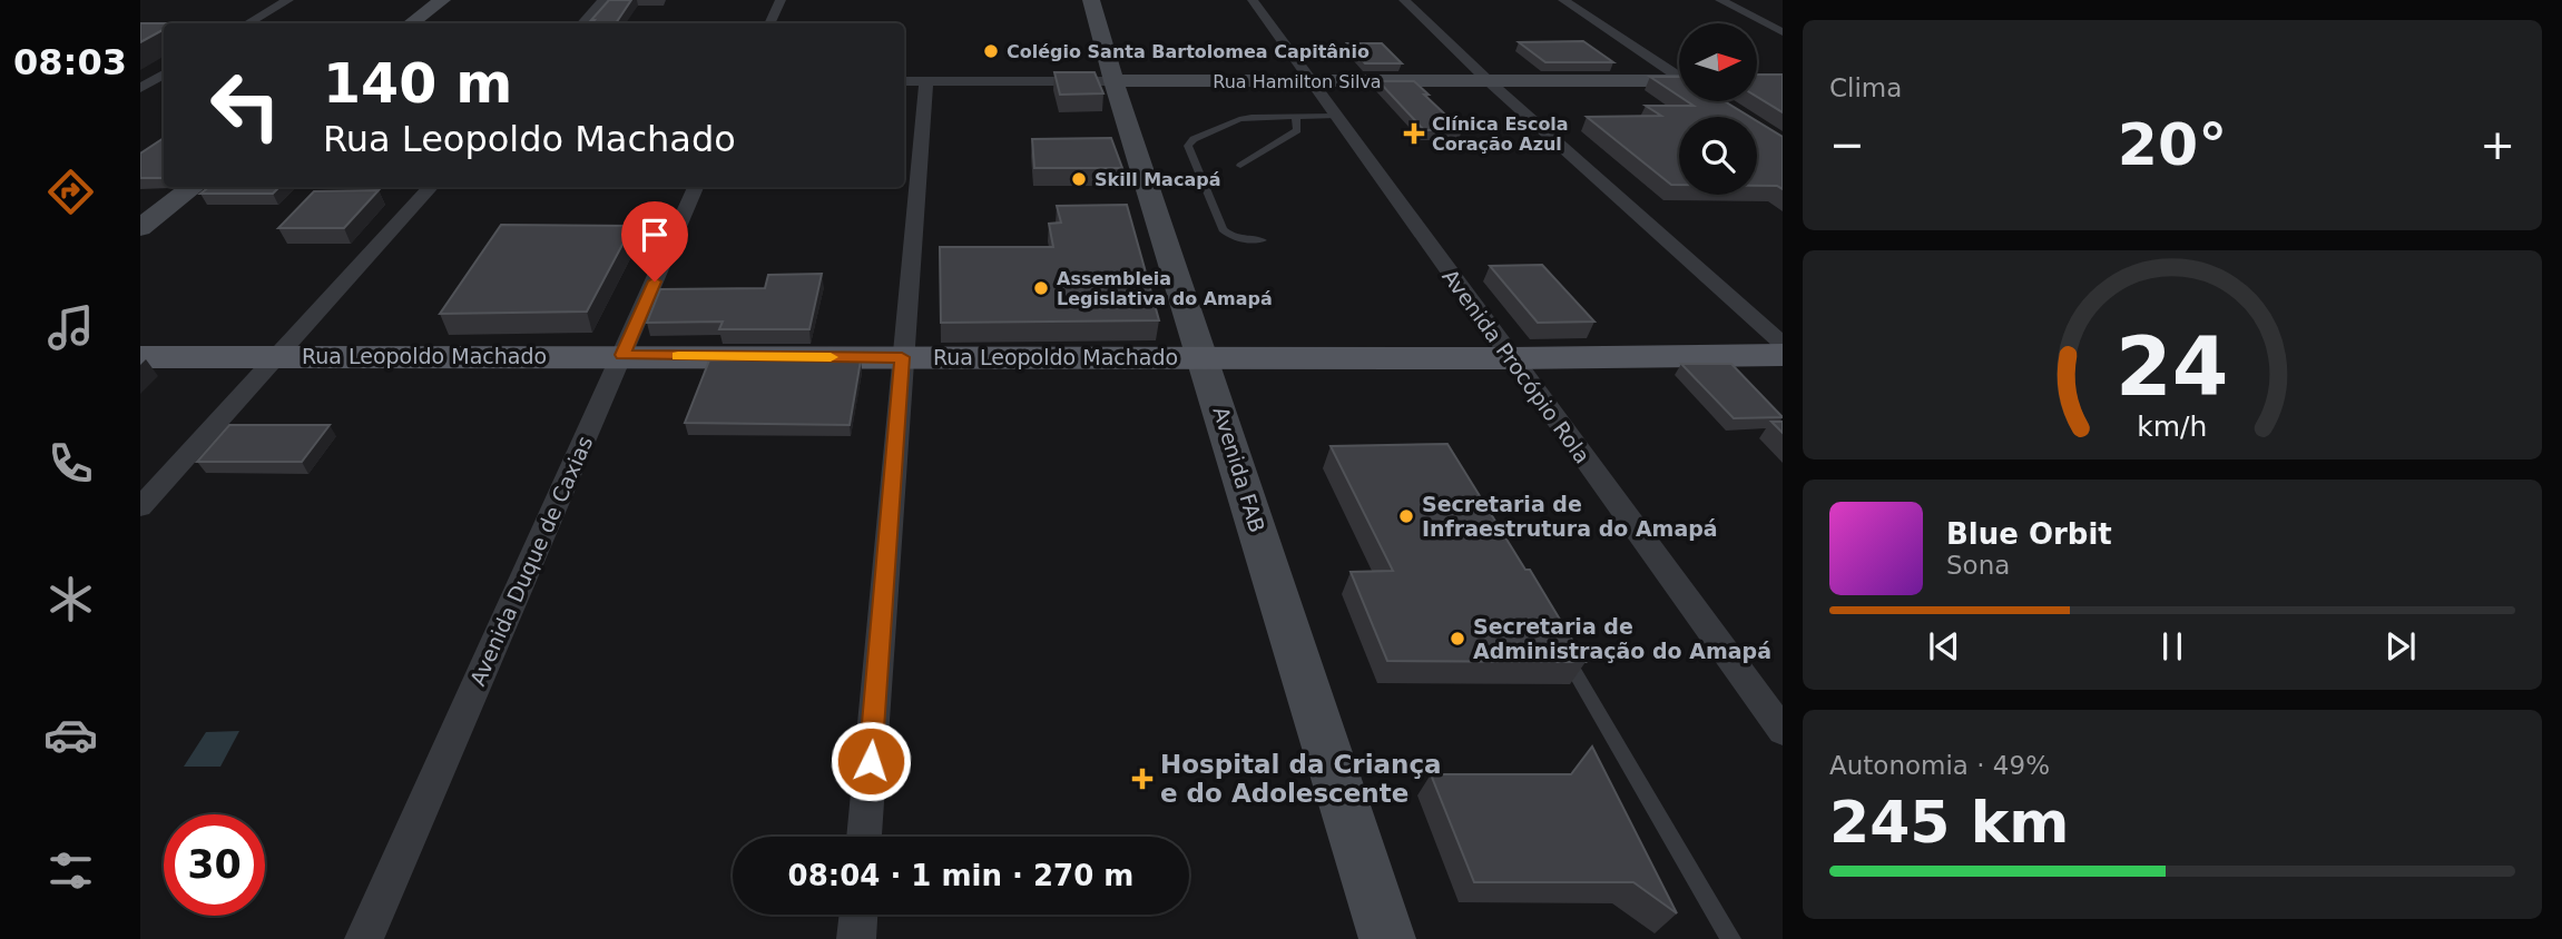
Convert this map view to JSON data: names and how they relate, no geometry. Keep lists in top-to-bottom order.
{
  "streets": {
    "main road": ["Rua Hamilton Silva", "Rua Leopoldo Machado", "Avenida FAB"],
    "street": ["Avenida Procópio Rola", "Avenida Duque de Caxias"]
  },
  "crossings": [
    ["Rua Hamilton Silva", "Avenida Procópio Rola"],
    ["Rua Hamilton Silva", "Avenida FAB"],
    ["Rua Leopoldo Machado", "Avenida Procópio Rola"],
    ["Rua Leopoldo Machado", "Avenida FAB"],
    ["Rua Leopoldo Machado", "Avenida Duque de Caxias"]
  ],
  "places": {
    "other": [
      "Colégio Santa Bartolomea Capitânio",
      "Skill Macapá",
      "Assembleia Legislativa do Amapá",
      "Secretaria de Infraestrutura do Amapá",
      "Secretaria de Administração do Amapá"
    ],
    "health": ["Clínica Escola Coração Azul", "Hospital da Criança e do Adolescente"]
  },
  "north": "right",
  "page": {
    "tabs": "08:03",
    "tile": [
      "Clima",
      ["Autonomia · 49%", "245 km"]
    ],
    "turn": ["140 m", "Rua Leopoldo Machado"],
    "heat": ["−", "20°", "+"],
    "song": ["Blue Orbit", "Sona"],
    "limit": "30",
    "trip": "08:04 · 1 min · 270 m",
    "gauge": ["24", "km/h"]
  }
}
